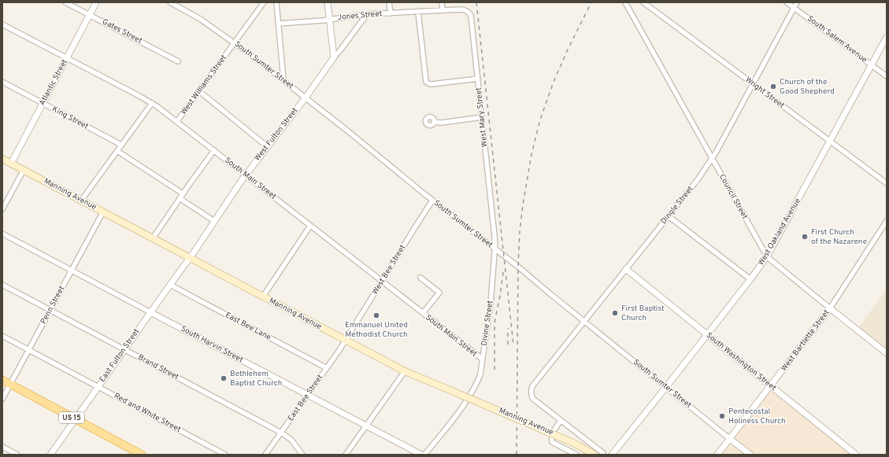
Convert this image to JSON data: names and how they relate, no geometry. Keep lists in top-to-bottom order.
{
  "streets": {
    "main road": ["Manning Avenue", "US 15"],
    "street": [
      "Jones Street",
      "Gates Street",
      "South Salem Avenue",
      "South Sumter Street",
      "Atlantic Street",
      "West Williams Street",
      "Wright Street",
      "West Mary Street",
      "King Street",
      "West Fulton Street",
      "South Main Street",
      "Council Street",
      "Dingle Street",
      "West Oakland Avenue",
      "West Bee Street",
      "Penn Street",
      "Divine Street",
      "East Bee Lane",
      "West Bartlette Street",
      "South Harvin Street",
      "East Fulton Street",
      "South Washington Street",
      "Brand Street",
      "East Bee Street",
      "Red and White Street"
    ]
  },
  "crossings": [
    ["Jones Street", "West Mary Street"],
    ["Gates Street", "Atlantic Street"],
    ["South Salem Avenue", "Dingle Street"],
    ["South Salem Avenue", "West Oakland Avenue"],
    ["South Sumter Street", "West Williams Street"],
    ["South Sumter Street", "West Mary Street"],
    ["South Sumter Street", "West Fulton Street"],
    ["South Sumter Street", "Dingle Street"],
    ["South Sumter Street", "West Oakland Avenue"],
    ["South Sumter Street", "West Bee Street"],
    ["South Sumter Street", "Divine Street"],
    ["South Sumter Street", "West Bartlette Street"],
    ["Atlantic Street", "King Street"],
    ["Atlantic Street", "South Main Street"],
    ["Atlantic Street", "Manning Avenue"],
    ["West Williams Street", "South Main Street"],
    ["Wright Street", "Dingle Street"],
    ["Wright Street", "West Oakland Avenue"],
    ["West Mary Street", "Divine Street"],
    ["West Fulton Street", "South Main Street"],
    ["West Fulton Street", "Manning Avenue"],
    ["West Fulton Street", "East Fulton Street"],
    ["South Main Street", "West Bee Street"],
    ["South Main Street", "Divine Street"],
    ["Manning Avenue", "West Bee Street"],
    ["Manning Avenue", "Penn Street"],
    ["Manning Avenue", "East Fulton Street"],
    ["Manning Avenue", "East Bee Street"],
    ["Council Street", "Dingle Street"],
    ["Council Street", "West Oakland Avenue"],
    ["Council Street", "West Bartlette Street"],
    ["Dingle Street", "South Washington Street"],
    ["West Oakland Avenue", "South Washington Street"],
    ["West Bee Street", "East Bee Street"],
    ["Penn Street", "South Harvin Street"],
    ["Penn Street", "Brand Street"],
    ["Penn Street", "Red and White Street"],
    ["Penn Street", "US 15"],
    ["East Bee Lane", "East Fulton Street"],
    ["East Bee Lane", "East Bee Street"],
    ["West Bartlette Street", "South Washington Street"],
    ["South Harvin Street", "East Fulton Street"],
    ["South Harvin Street", "East Bee Street"],
    ["East Fulton Street", "Brand Street"],
    ["East Fulton Street", "Red and White Street"],
    ["East Fulton Street", "US 15"],
    ["Brand Street", "East Bee Street"]
  ],
  "places": [
    "Church of the Good Shepherd",
    "First Church of the Nazarene",
    "First Baptist Church",
    "Emmanuel United Methodist Church",
    "Bethlehem Baptist Church",
    "Pentecostal Holiness Church"
  ]
}
